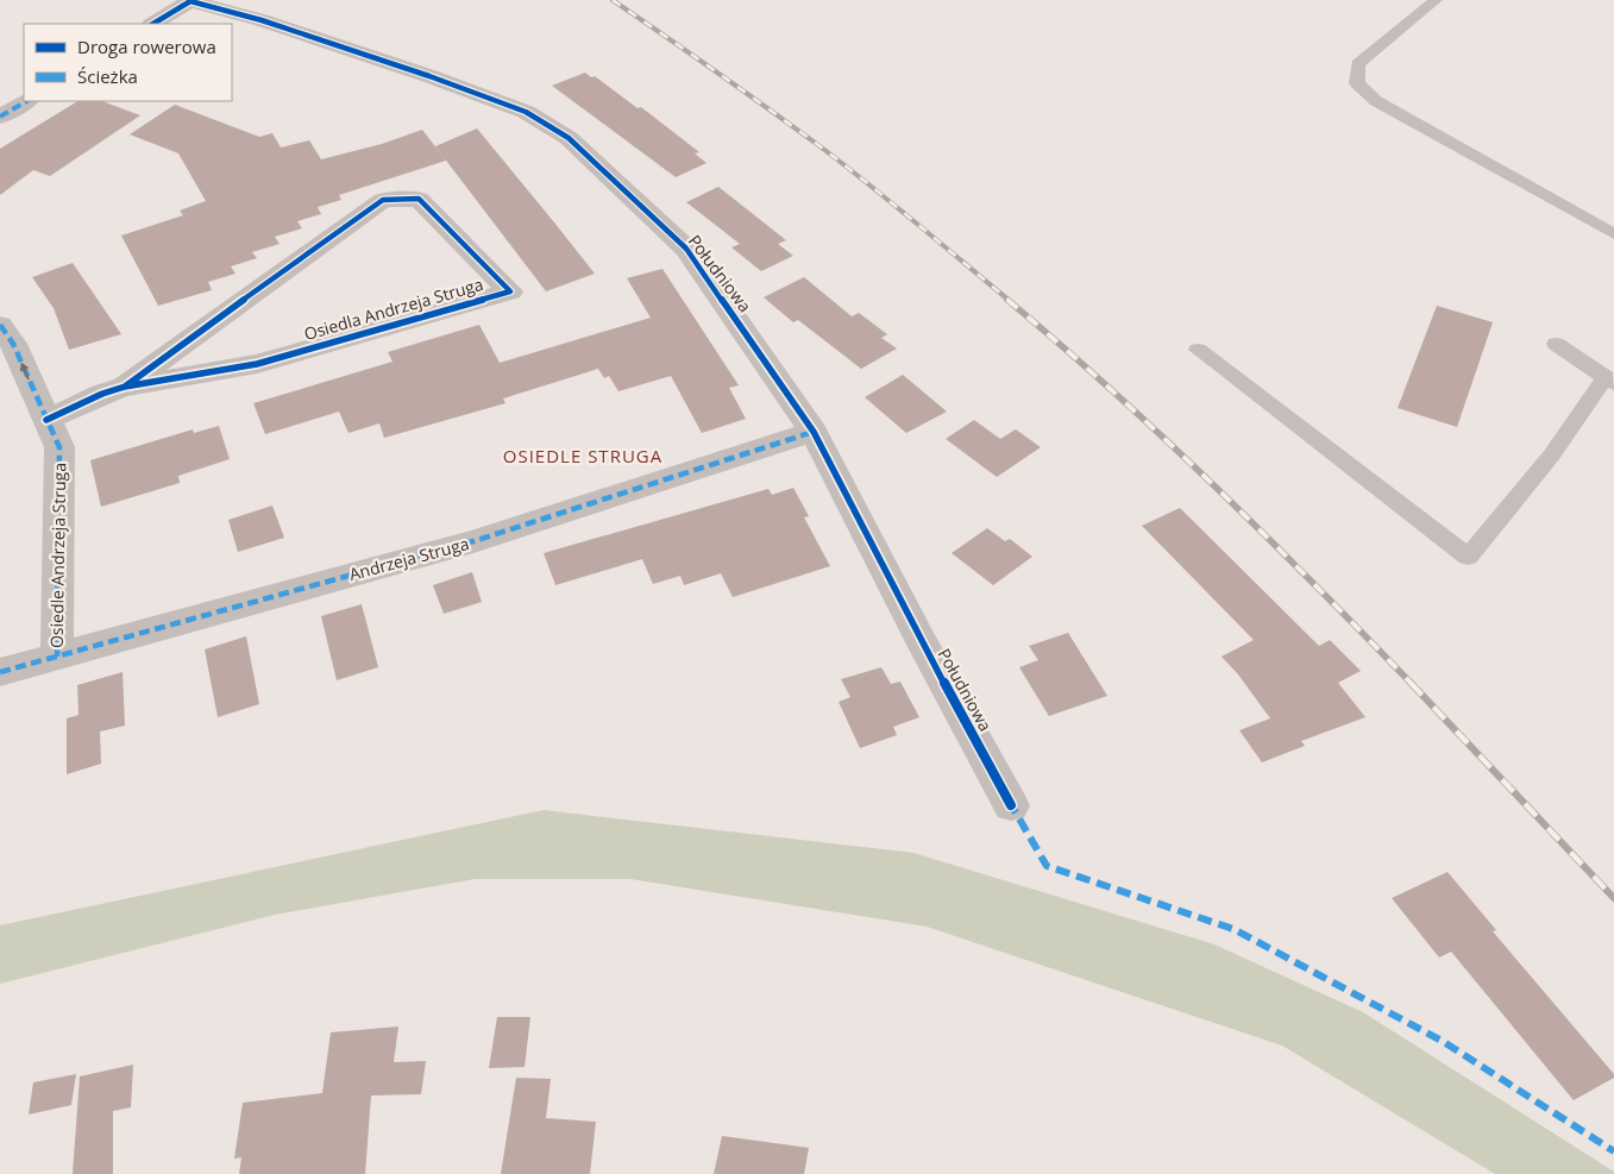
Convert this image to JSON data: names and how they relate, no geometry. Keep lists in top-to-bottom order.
{
  "streets": {
    "street": [
      "Południowa",
      "Osiedla Andrzeja Struga",
      "Osiedle Andrzeja Struga",
      "Andrzeja Struga"
    ]
  },
  "crossings": [
    ["Południowa", "Andrzeja Struga"],
    ["Osiedla Andrzeja Struga", "Osiedle Andrzeja Struga"],
    ["Osiedle Andrzeja Struga", "Andrzeja Struga"]
  ],
  "districts": ["OSIEDLE STRUGA"],
  "legend": ["Droga rowerowa", "Ścieżka"]
}
